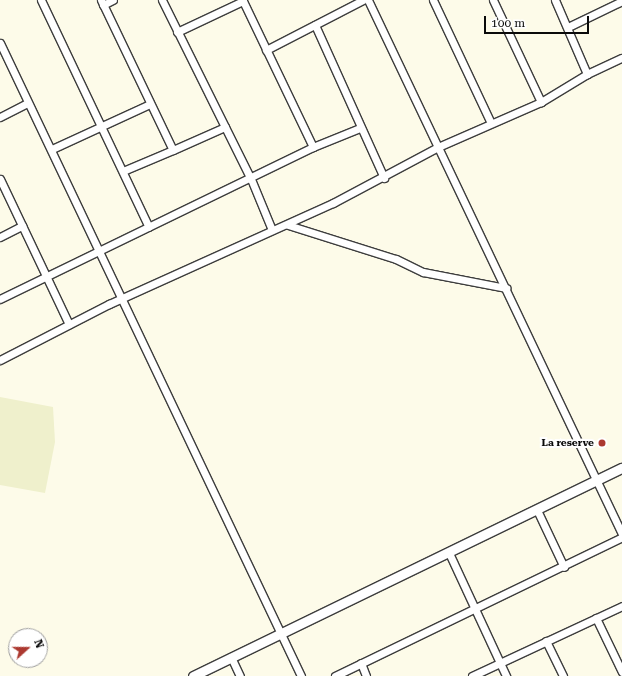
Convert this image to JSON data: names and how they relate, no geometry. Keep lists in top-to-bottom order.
{
  "places": ["La reserve"],
  "scale_bar": "100 m",
  "north": "right"
}
